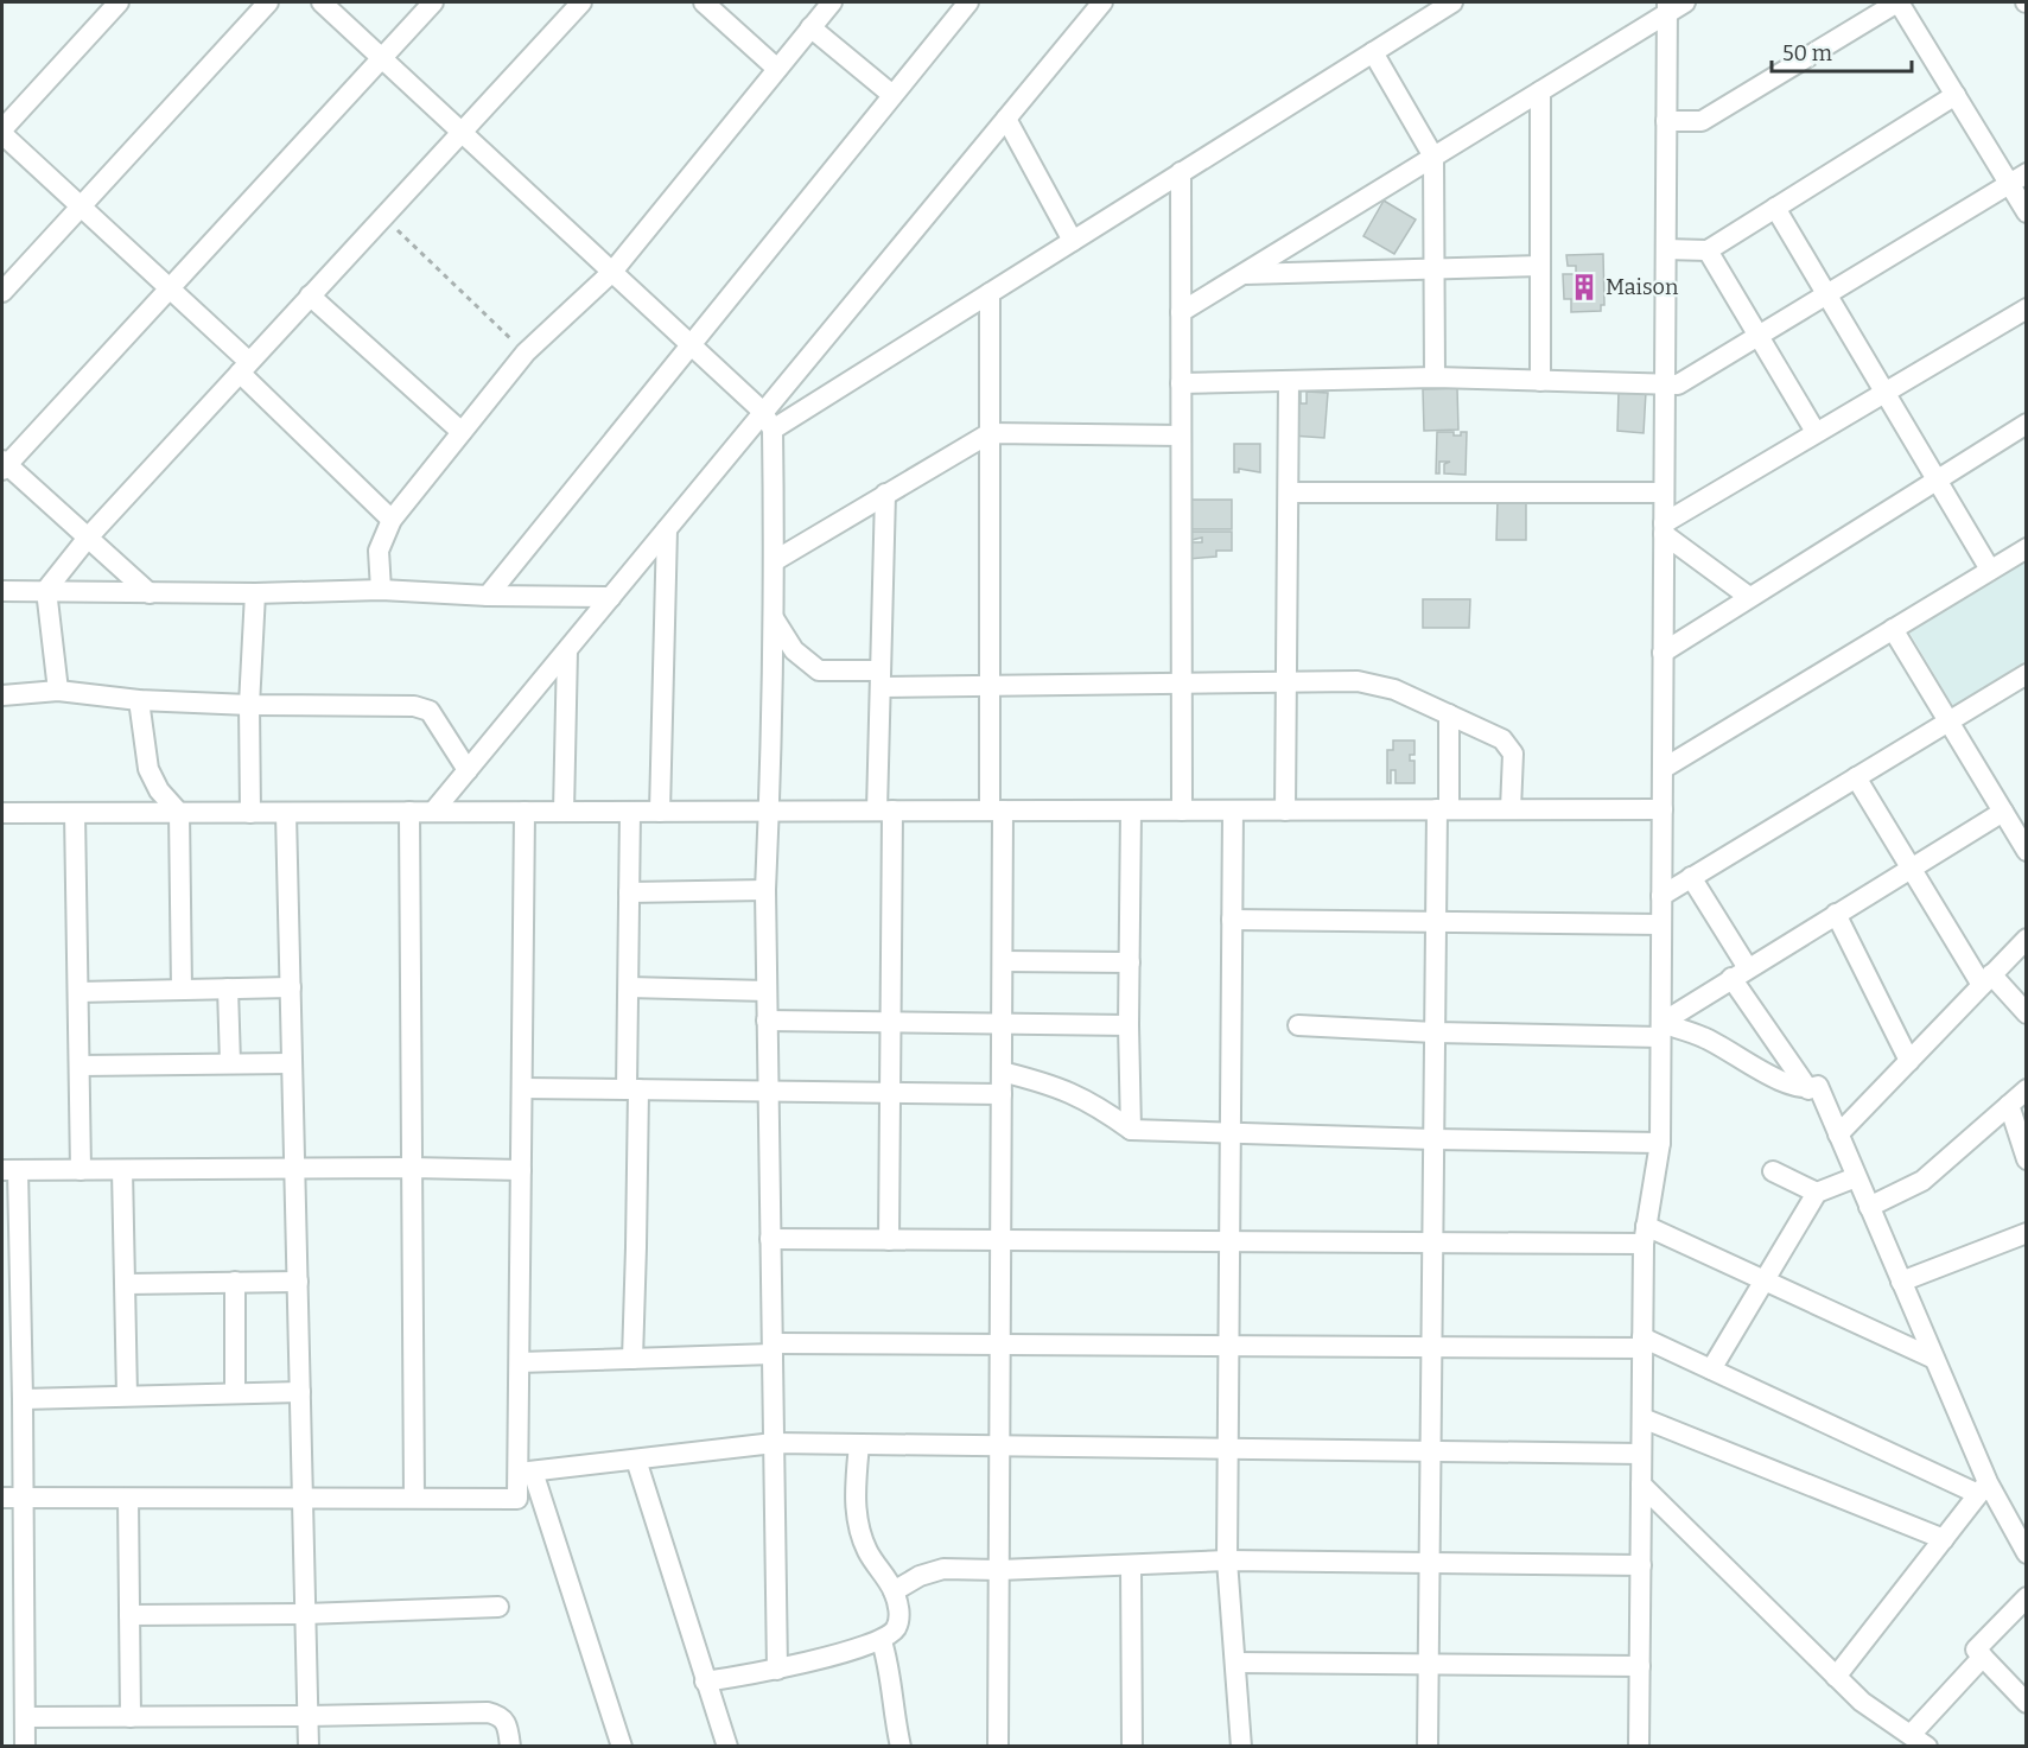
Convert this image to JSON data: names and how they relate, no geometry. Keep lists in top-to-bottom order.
{
  "places": {
    "building": ["Maison"]
  },
  "scale_bar": "50 m"
}
